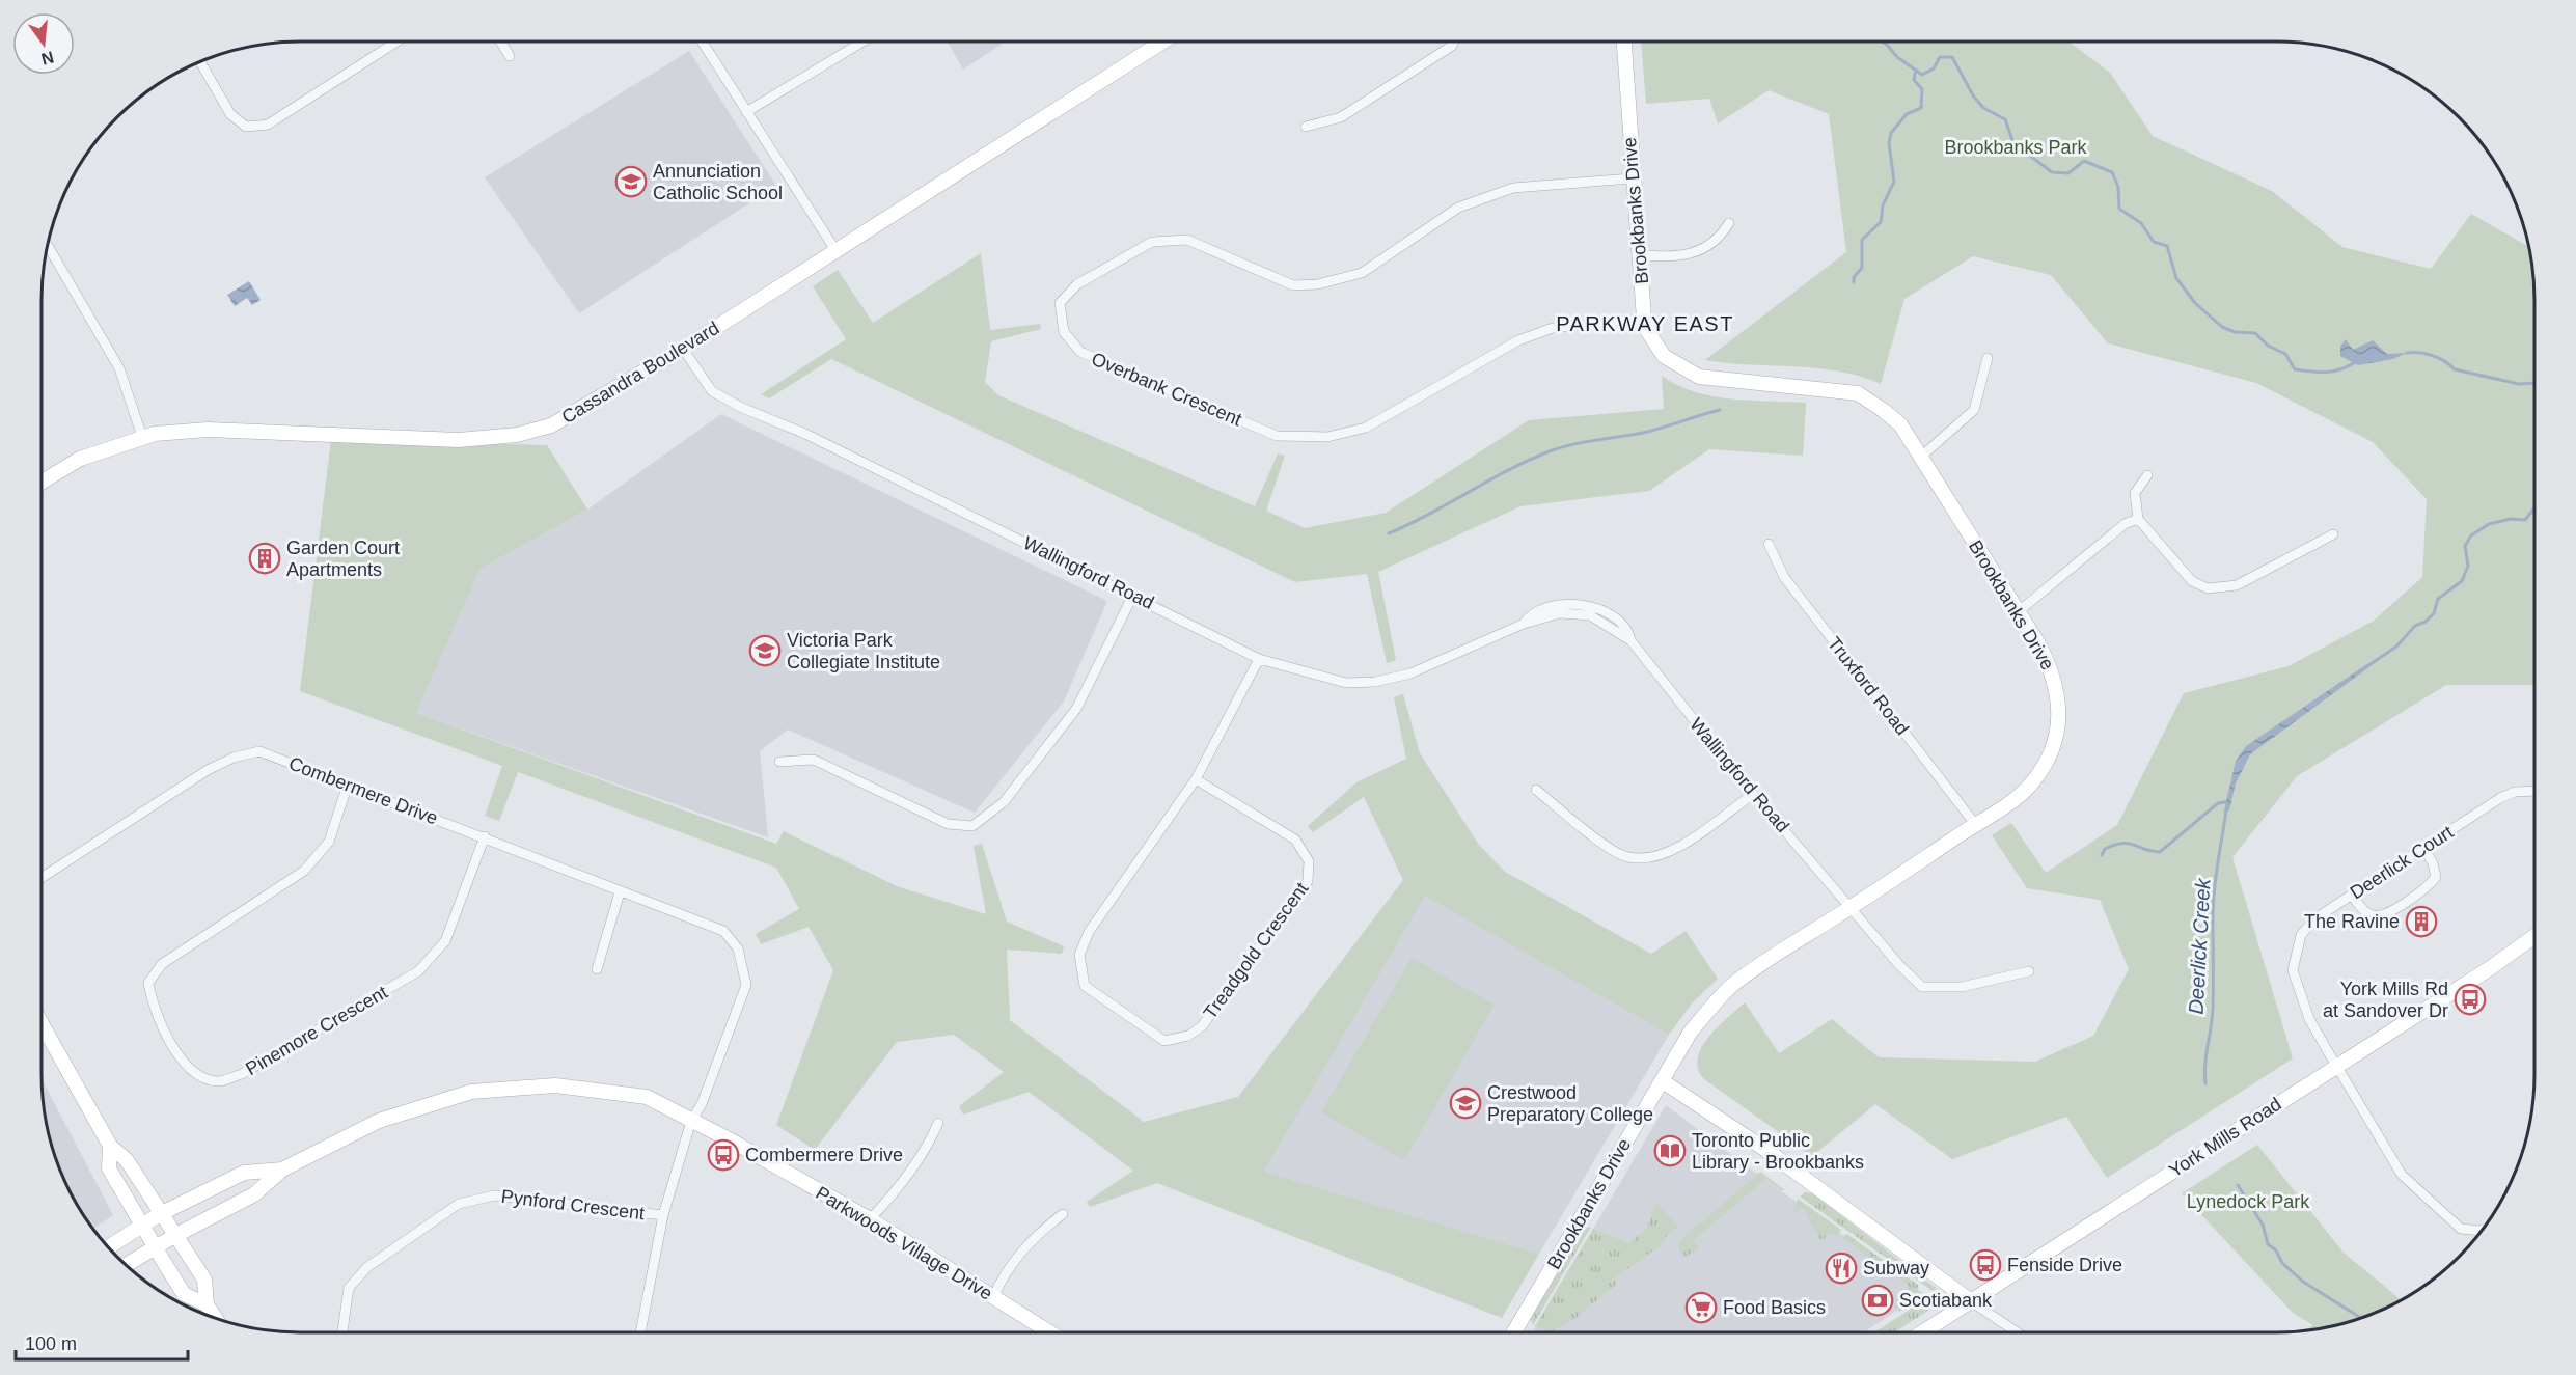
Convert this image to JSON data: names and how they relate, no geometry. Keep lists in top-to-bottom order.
{
  "streets": {
    "street": [
      "Brookbanks Drive",
      "Cassandra Boulevard",
      "Overbank Crescent",
      "Wallingford Road",
      "Truxford Road",
      "Combermere Drive",
      "Deerlick Court",
      "Treadgold Crescent",
      "Pinemore Crescent",
      "York Mills Road",
      "Pynford Crescent",
      "Parkwoods Village Drive"
    ]
  },
  "crossings": [
    ["Brookbanks Drive", "Overbank Crescent"],
    ["Brookbanks Drive", "Wallingford Road"],
    ["Brookbanks Drive", "Truxford Road"],
    ["Cassandra Boulevard", "Wallingford Road"],
    ["Wallingford Road", "Treadgold Crescent"],
    ["Combermere Drive", "Pinemore Crescent"],
    ["Combermere Drive", "Pynford Crescent"],
    ["Combermere Drive", "Parkwoods Village Drive"],
    ["Deerlick Court", "York Mills Road"]
  ],
  "districts": ["PARKWAY EAST"],
  "water": ["Deerlick Creek"],
  "parks": ["Brookbanks Park", "Lynedock Park"],
  "places": {
    "school or university": ["Annunciation Catholic School", "Victoria Park Collegiate Institute", "Crestwood Preparatory College"],
    "building": ["Garden Court Apartments", "The Ravine"],
    "bus stop": ["York Mills Rd at Sandover Dr", "Combermere Drive", "Fenside Drive"],
    "library": ["Toronto Public Library - Brookbanks"],
    "restaurant": ["Subway"],
    "bank": ["Scotiabank"],
    "supermarket": ["Food Basics"]
  },
  "scale_bar": "100 m",
  "north": "bottom"
}
